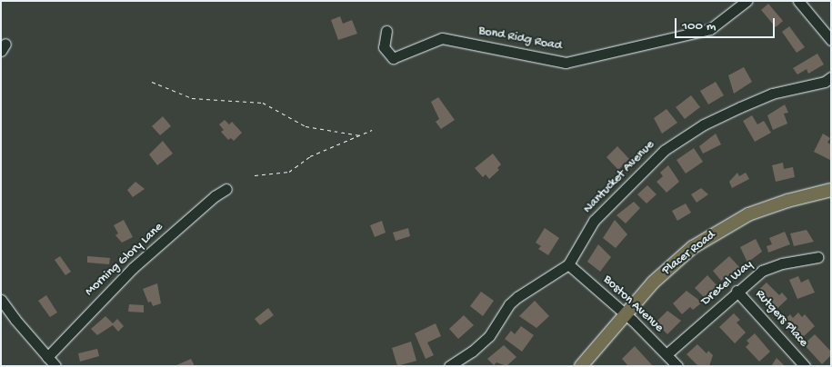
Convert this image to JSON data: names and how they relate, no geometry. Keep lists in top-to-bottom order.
{
  "streets": {
    "main road": ["Placer Road"],
    "street": [
      "Bond Ridg Road",
      "Nantucket Avenue",
      "Morning Glory Lane",
      "Drexel Way",
      "Boston Avenue",
      "Rutgers Place"
    ]
  },
  "crossings": [
    ["Nantucket Avenue", "Boston Avenue"],
    ["Placer Road", "Boston Avenue"],
    ["Drexel Way", "Boston Avenue"],
    ["Drexel Way", "Rutgers Place"]
  ],
  "scale_bar": "100 m"
}
